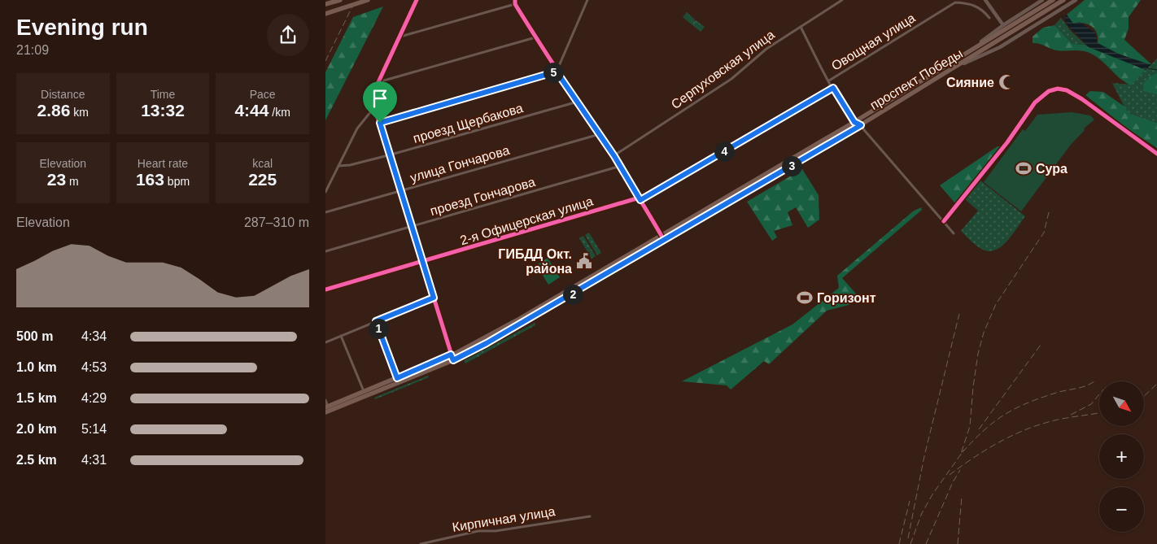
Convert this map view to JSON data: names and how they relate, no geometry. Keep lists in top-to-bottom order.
{
  "streets": {
    "main road": ["проспект Победы"],
    "street": [
      "Овощная улица",
      "Серпуховская улица",
      "проезд Щербакова",
      "улица Гончарова",
      "проезд Гончарова",
      "2-я Офицерская улица",
      "Кирпичная улица"
    ]
  },
  "crossings": [
    ["Овощная улица", "2-я Офицерская улица"]
  ],
  "places": {
    "mosque": ["Сияние"],
    "sports": ["Сура", "Горизонт"],
    "public building": ["ГИБДД Окт. района"]
  },
  "north": "bottom right",
  "page": {
    "heading": ["Evening run", "21:09"],
    "pins": [
      "5",
      "4",
      "3",
      "2",
      "1"
    ],
    "stats": [
      ["Distance", "2.86 km"],
      ["Time", "13:32"],
      ["Pace", "4:44 /km"],
      ["Elevation", "23 m"],
      ["Heart rate", "163 bpm"],
      ["kcal", "225"]
    ],
    "chart": ["Elevation", "287–310 m"],
    "list": [
      {
        "name": "500 m",
        "note": "4:34"
      },
      {
        "name": "1.0 km",
        "note": "4:53"
      },
      {
        "name": "1.5 km",
        "note": "4:29"
      },
      {
        "name": "2.0 km",
        "note": "5:14"
      },
      {
        "name": "2.5 km",
        "note": "4:31"
      }
    ],
    "map_buttons": ["+", "−"]
  }
}
